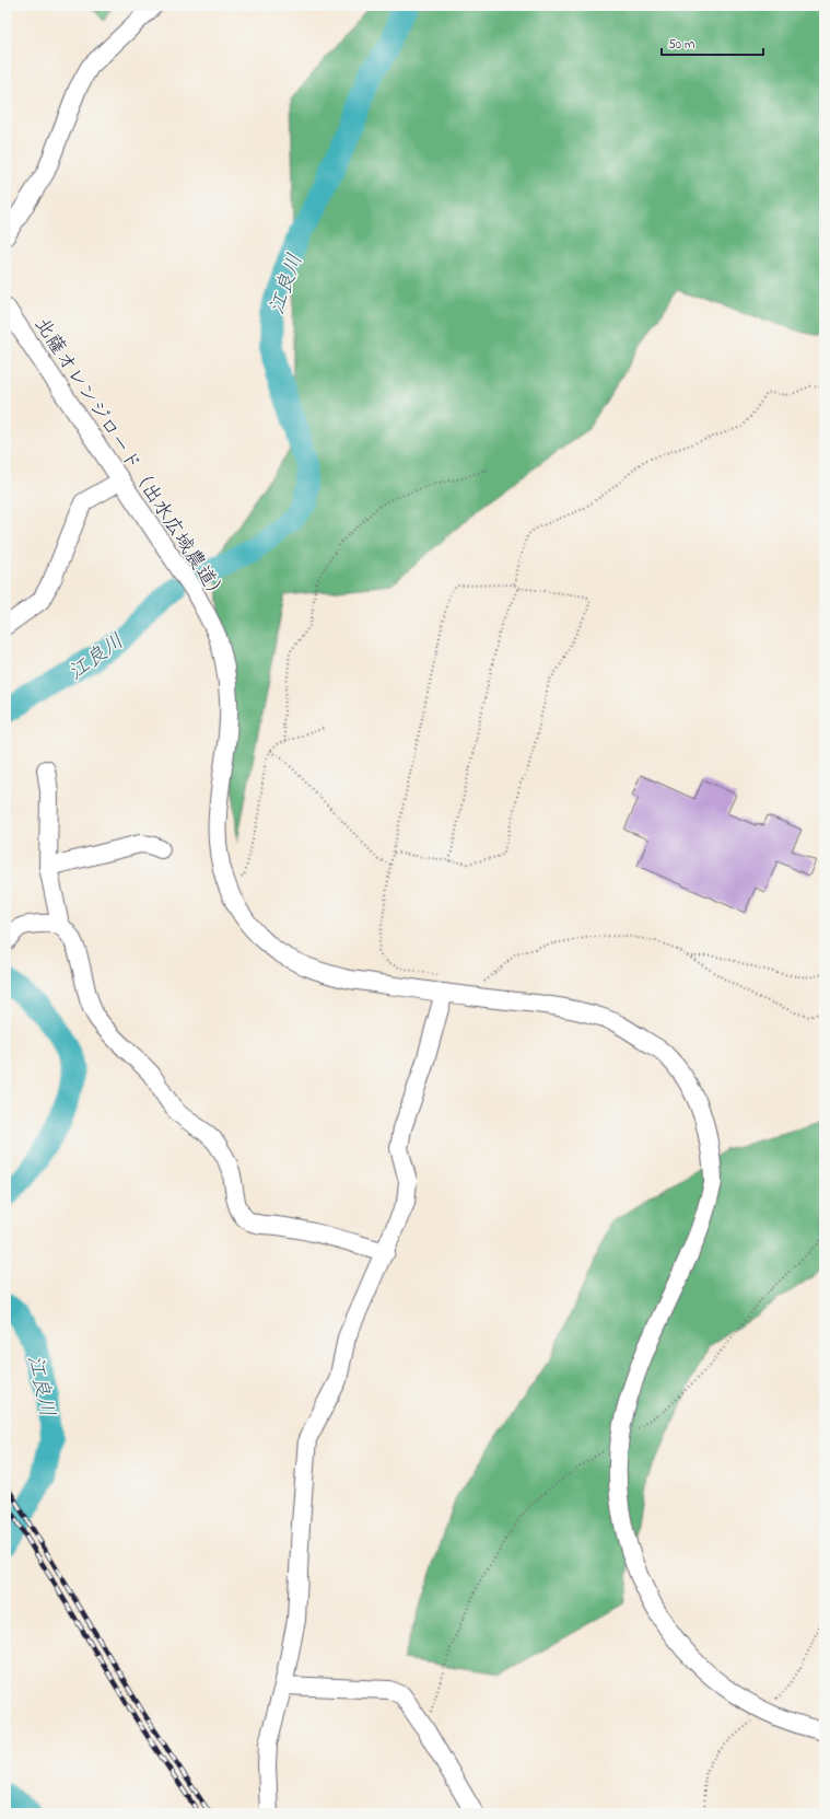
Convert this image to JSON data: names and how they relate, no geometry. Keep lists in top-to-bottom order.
{
  "streets": {
    "street": ["北薩オレンジロード（出水広域農道）"]
  },
  "water": ["江良川"],
  "scale_bar": "50 m"
}
